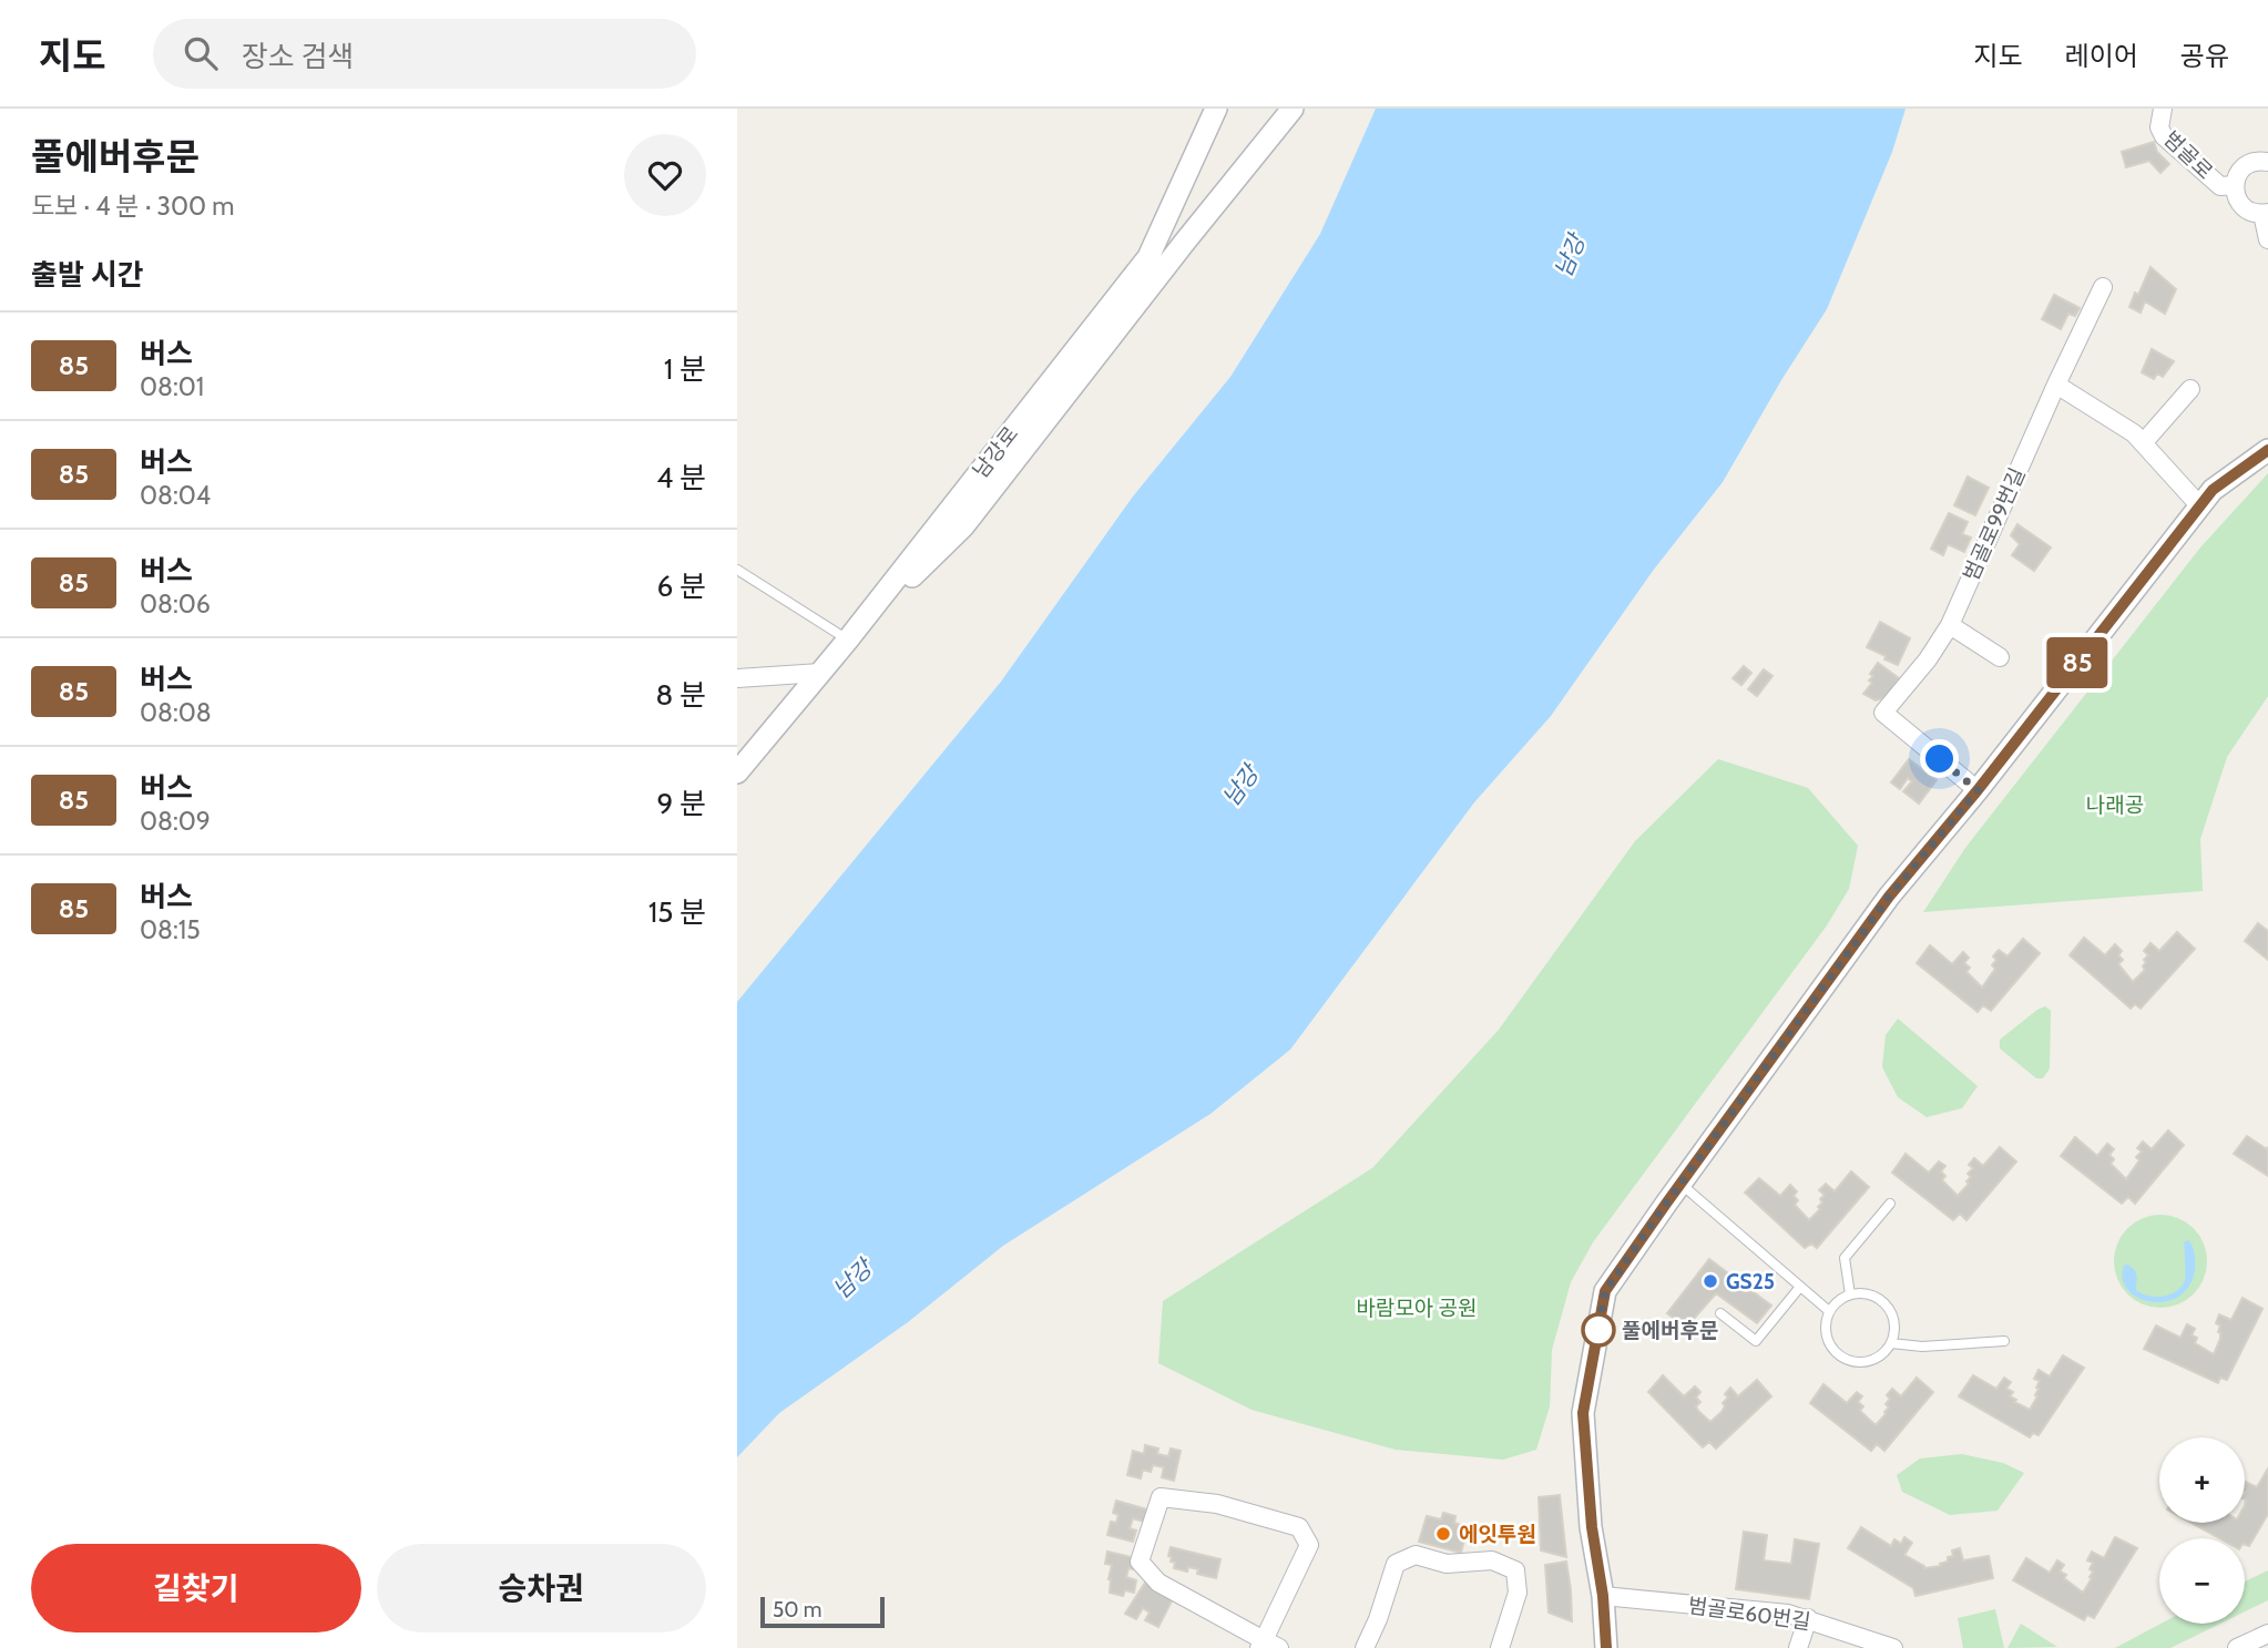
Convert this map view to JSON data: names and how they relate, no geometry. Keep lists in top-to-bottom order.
{
  "streets": {
    "street": [
      "범골로",
      "남강로",
      "범골로99번길",
      "범골로60번길"
    ]
  },
  "water": ["남강"],
  "parks": ["나래공", "바람모아 공원"],
  "places": ["GS25", "풀에버후문", "에잇투원"],
  "lines": ["bus line 85"],
  "scale_bar": "50 m",
  "page": {
    "header": "지도",
    "search": "장소 검색",
    "nav": ["지도", "레이어", "공유"],
    "heading": [
      ["풀에버후문", "도보 · 4 분 · 300 m"],
      "출발 시간"
    ],
    "on_map": "85",
    "list": [
      {
        "mark": "85",
        "name": "버스",
        "note": "08:01",
        "value": "1 분"
      },
      {
        "mark": "85",
        "name": "버스",
        "note": "08:04",
        "value": "4 분"
      },
      {
        "mark": "85",
        "name": "버스",
        "note": "08:06",
        "value": "6 분"
      },
      {
        "mark": "85",
        "name": "버스",
        "note": "08:08",
        "value": "8 분"
      },
      {
        "mark": "85",
        "name": "버스",
        "note": "08:09",
        "value": "9 분"
      },
      {
        "mark": "85",
        "name": "버스",
        "note": "08:15",
        "value": "15 분"
      }
    ],
    "map_buttons": ["+", "−"],
    "buttons": ["길찾기", "승차권"],
    "scale": "50 m"
  }
}
